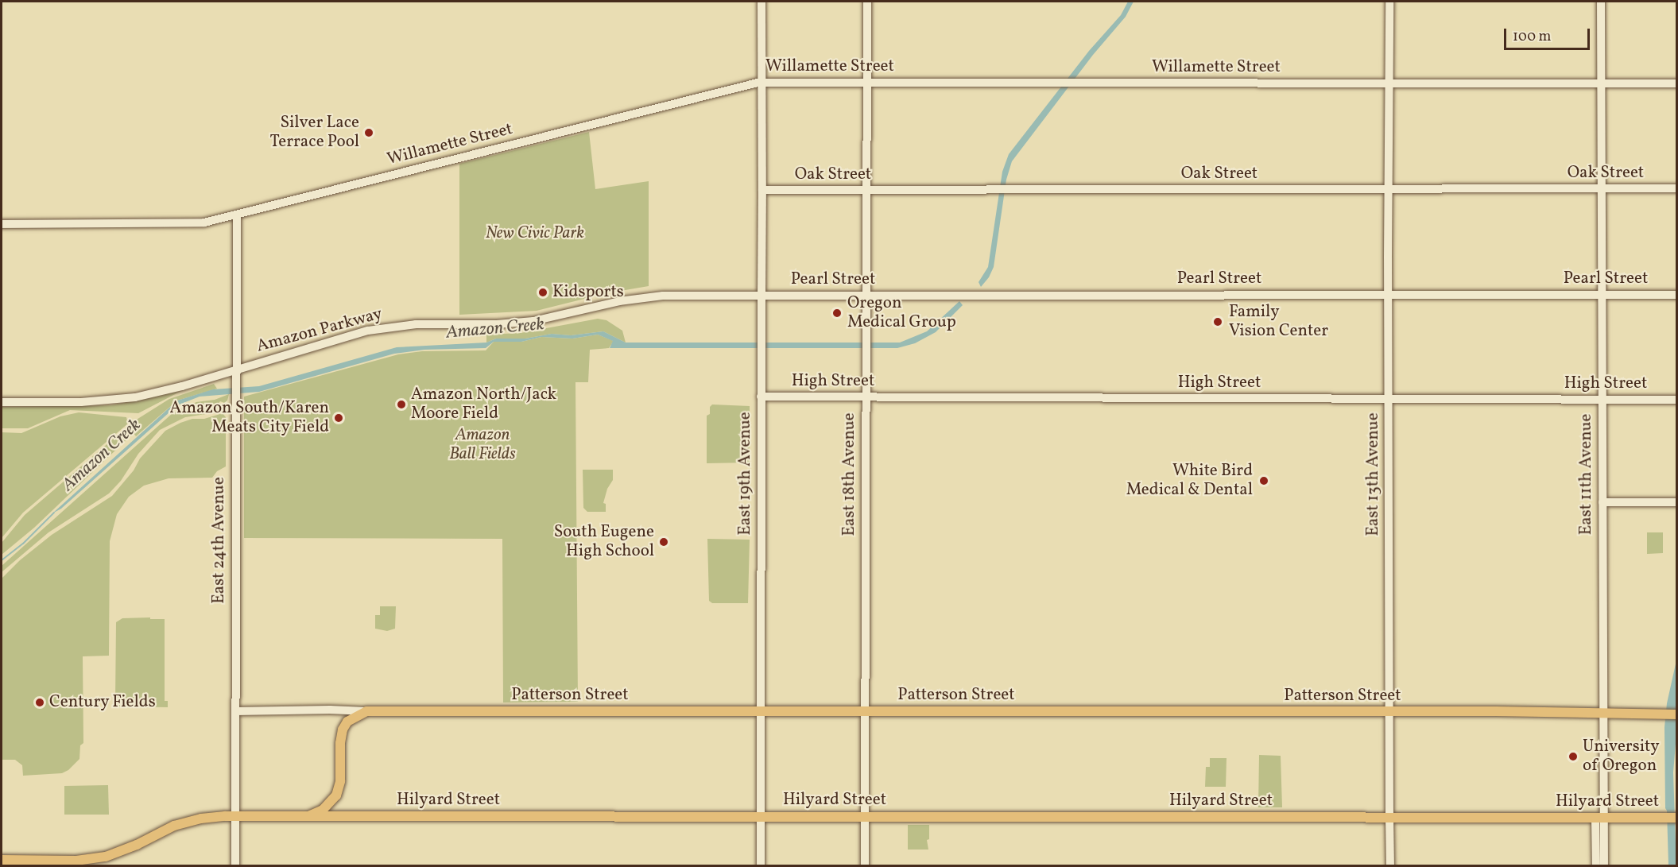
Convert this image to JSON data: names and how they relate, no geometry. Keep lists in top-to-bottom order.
{
  "streets": {
    "main road": [
      "Willamette Street",
      "Oak Street",
      "Pearl Street",
      "Amazon Parkway",
      "High Street",
      "East 19th Avenue",
      "East 18th Avenue",
      "East 13th Avenue",
      "East 11th Avenue",
      "East 24th Avenue",
      "Patterson Street",
      "Hilyard Street"
    ]
  },
  "crossings": [
    ["Willamette Street", "East 19th Avenue"],
    ["Willamette Street", "East 18th Avenue"],
    ["Willamette Street", "East 13th Avenue"],
    ["Willamette Street", "East 11th Avenue"],
    ["Willamette Street", "East 24th Avenue"],
    ["Oak Street", "East 19th Avenue"],
    ["Oak Street", "East 18th Avenue"],
    ["Oak Street", "East 13th Avenue"],
    ["Oak Street", "East 11th Avenue"],
    ["Pearl Street", "Amazon Parkway"],
    ["Pearl Street", "East 19th Avenue"],
    ["Pearl Street", "East 18th Avenue"],
    ["Pearl Street", "East 13th Avenue"],
    ["Pearl Street", "East 11th Avenue"],
    ["Amazon Parkway", "East 19th Avenue"],
    ["Amazon Parkway", "East 24th Avenue"],
    ["High Street", "East 19th Avenue"],
    ["High Street", "East 18th Avenue"],
    ["High Street", "East 13th Avenue"],
    ["High Street", "East 11th Avenue"],
    ["East 19th Avenue", "Patterson Street"],
    ["East 19th Avenue", "Hilyard Street"],
    ["East 18th Avenue", "Patterson Street"],
    ["East 18th Avenue", "Hilyard Street"],
    ["East 13th Avenue", "Patterson Street"],
    ["East 13th Avenue", "Hilyard Street"],
    ["East 11th Avenue", "Patterson Street"],
    ["East 11th Avenue", "Hilyard Street"],
    ["East 24th Avenue", "Patterson Street"],
    ["East 24th Avenue", "Hilyard Street"]
  ],
  "water": ["Amazon Creek"],
  "parks": ["New Civic Park", "Amazon Ball Fields"],
  "places": [
    "Silver Lace Terrace Pool",
    "Kidsports",
    "Oregon Medical Group",
    "Family Vision Center",
    "Amazon North/Jack Moore Field",
    "Amazon South/Karen Meats City Field",
    "White Bird Medical & Dental",
    "South Eugene High School",
    "Century Fields",
    "University of Oregon"
  ],
  "scale_bar": "100 m"
}
